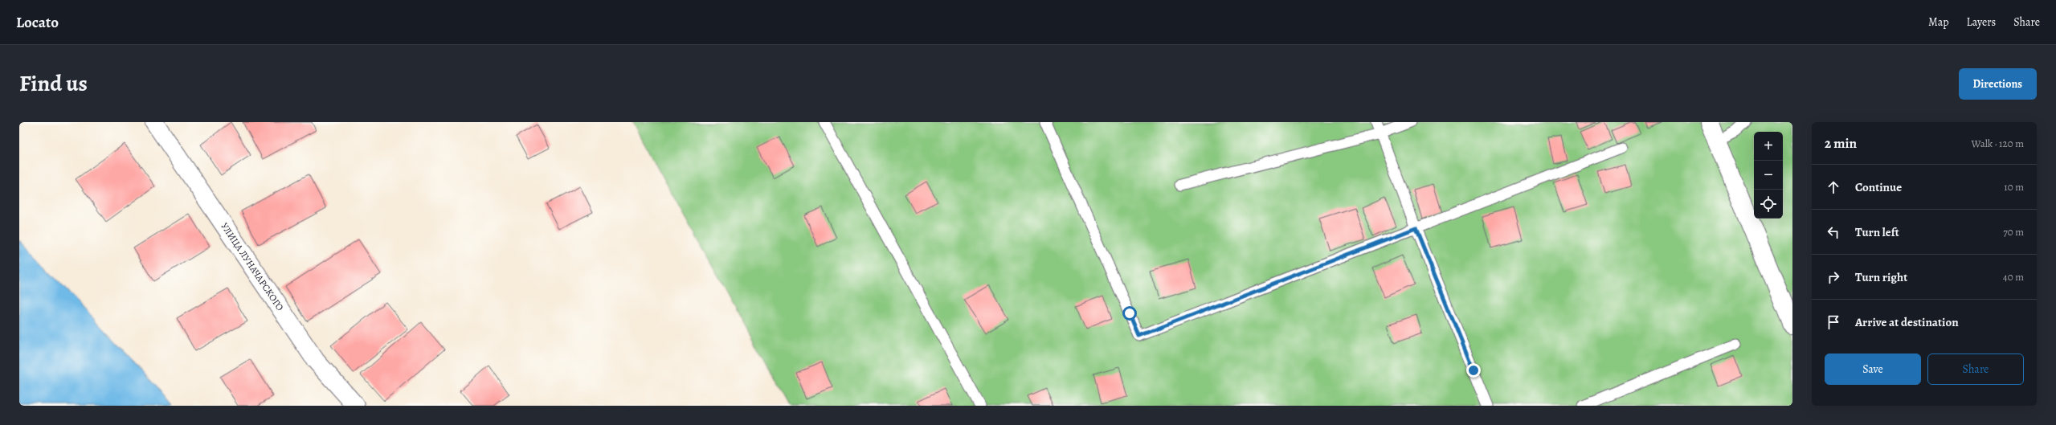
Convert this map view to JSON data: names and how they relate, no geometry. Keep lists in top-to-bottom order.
{
  "streets": {
    "street": ["УЛИЦА ЛУНАЧАРСКОГО"]
  },
  "page": {
    "header": "Locato",
    "nav": ["Map", "Layers", "Share"],
    "title": "Find us",
    "buttons": [
      "Directions",
      ["Save", "Share"]
    ],
    "heading": ["2 min", "Walk · 120 m"],
    "map_buttons": ["+", "−"],
    "list": [
      ["Continue", "10 m"],
      ["Turn left", "70 m"],
      ["Turn right", "40 m"],
      "Arrive at destination"
    ]
  }
}
